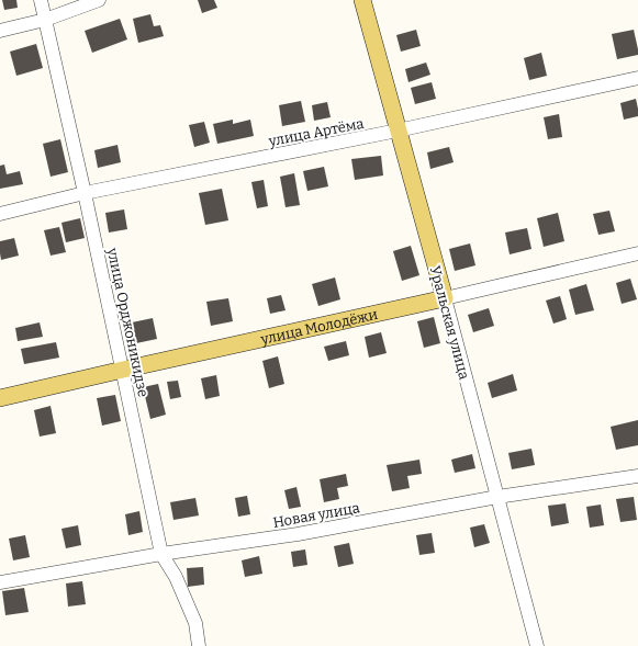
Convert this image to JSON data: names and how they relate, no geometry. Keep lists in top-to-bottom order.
{
  "streets": {
    "main road": ["Уральская улица", "улица Молодёжи"],
    "street": ["улица Артёма", "улица Орджоникидзе", "Новая улица"]
  },
  "crossings": [
    ["улица Артёма", "улица Орджоникидзе"],
    ["улица Артёма", "Уральская улица"],
    ["улица Орджоникидзе", "улица Молодёжи"],
    ["улица Орджоникидзе", "Новая улица"],
    ["Уральская улица", "улица Молодёжи"],
    ["Уральская улица", "Новая улица"]
  ]
}
